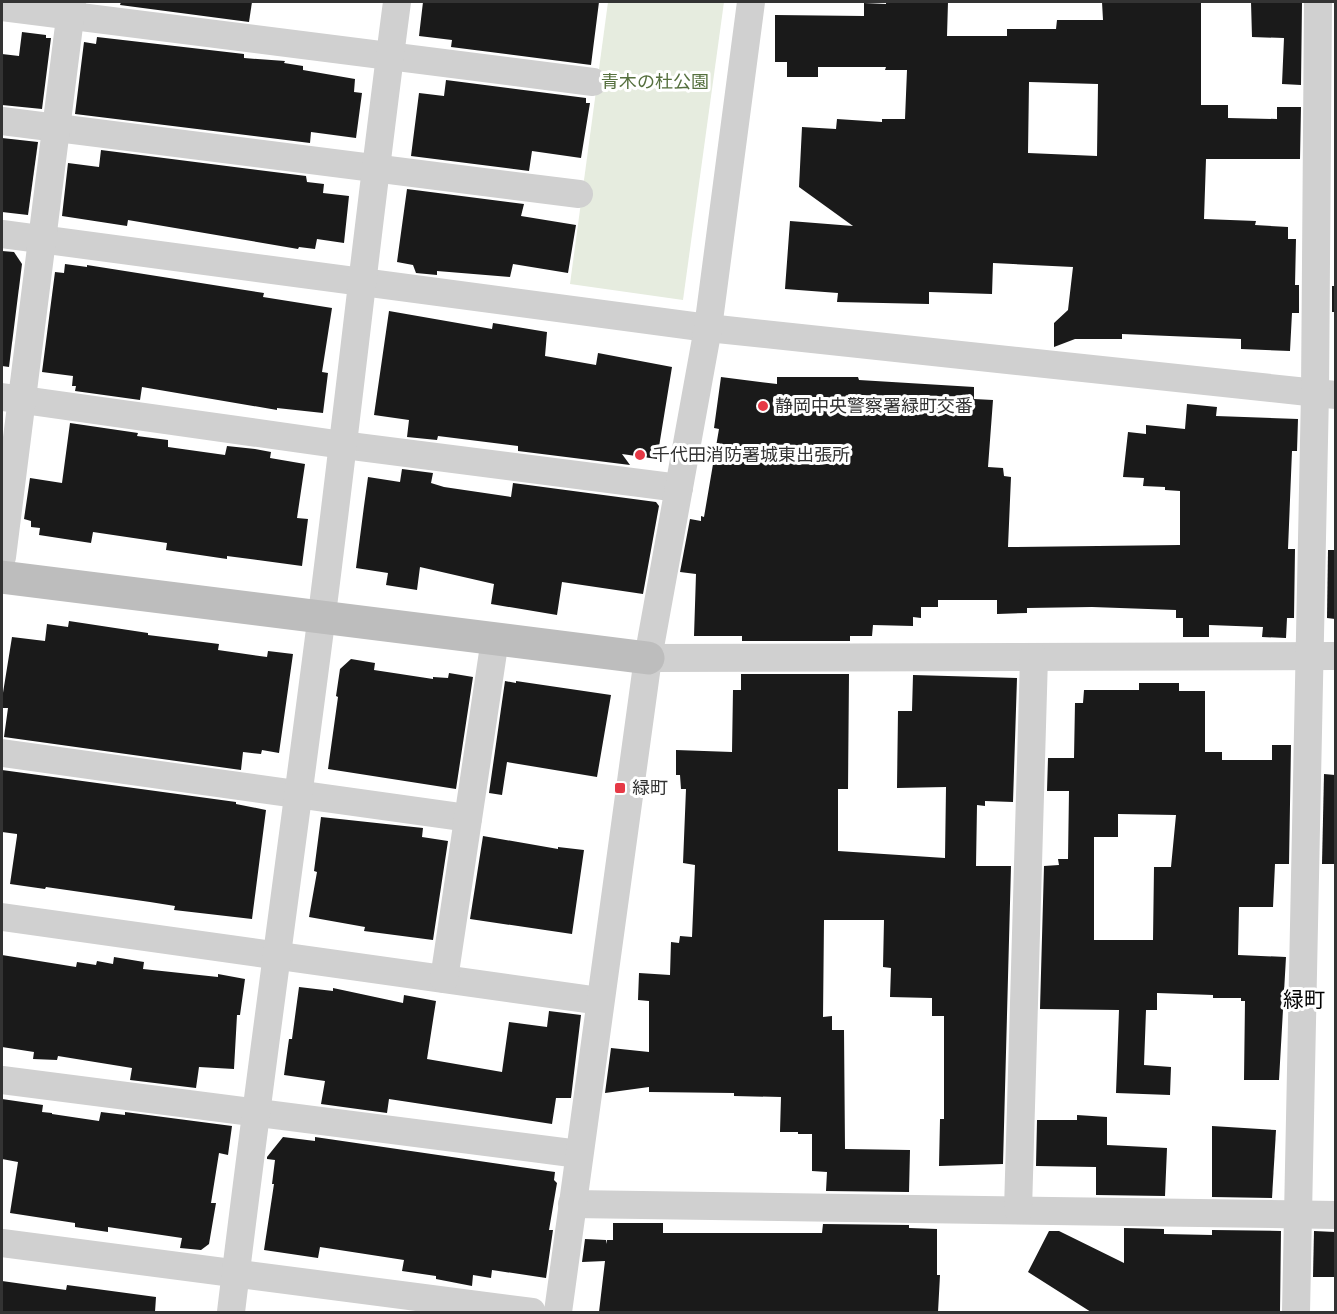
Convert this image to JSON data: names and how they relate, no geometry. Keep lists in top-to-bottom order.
{
  "districts": ["緑町"],
  "parks": ["青木の杜公園"],
  "places": {
    "other": ["静岡中央警察署緑町交番", "千代田消防署城東出張所"],
    "transit": ["緑町"]
  }
}
